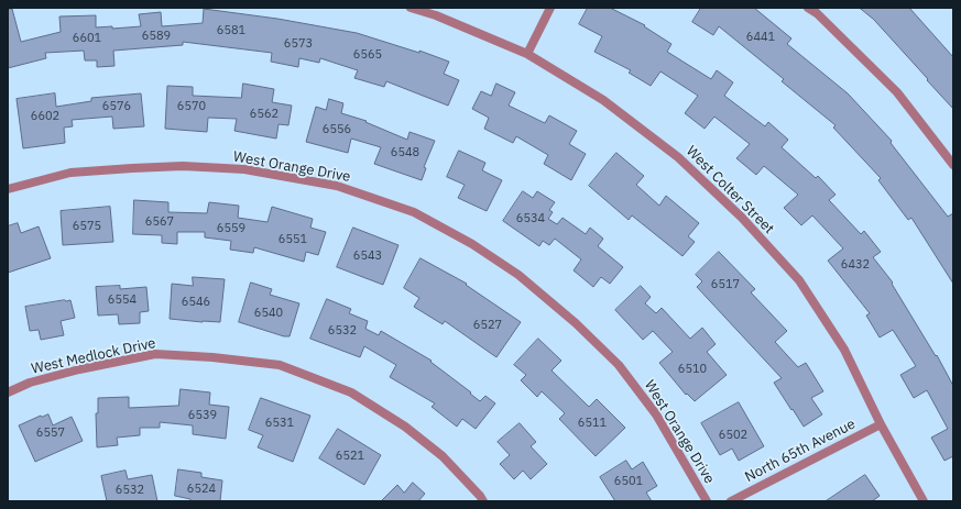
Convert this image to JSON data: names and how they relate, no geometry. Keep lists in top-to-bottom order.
{
  "streets": {
    "street": [
      "West Orange Drive",
      "West Colter Street",
      "West Medlock Drive",
      "North 65th Avenue"
    ]
  },
  "crossings": [
    ["West Colter Street", "North 65th Avenue"]
  ],
  "house_numbers": [
    "6581",
    "6589",
    "6441",
    "6601",
    "6573",
    "6565",
    "6576",
    "6570",
    "6562",
    "6602",
    "6556",
    "6548",
    "6534",
    "6567",
    "6575",
    "6559",
    "6551",
    "6543",
    "6432",
    "6517",
    "6554",
    "6546",
    "6540",
    "6527",
    "6532",
    "6510",
    "6539",
    "6531",
    "6511",
    "6557",
    "6502",
    "6521",
    "6501",
    "6524",
    "6532"
  ]
}
